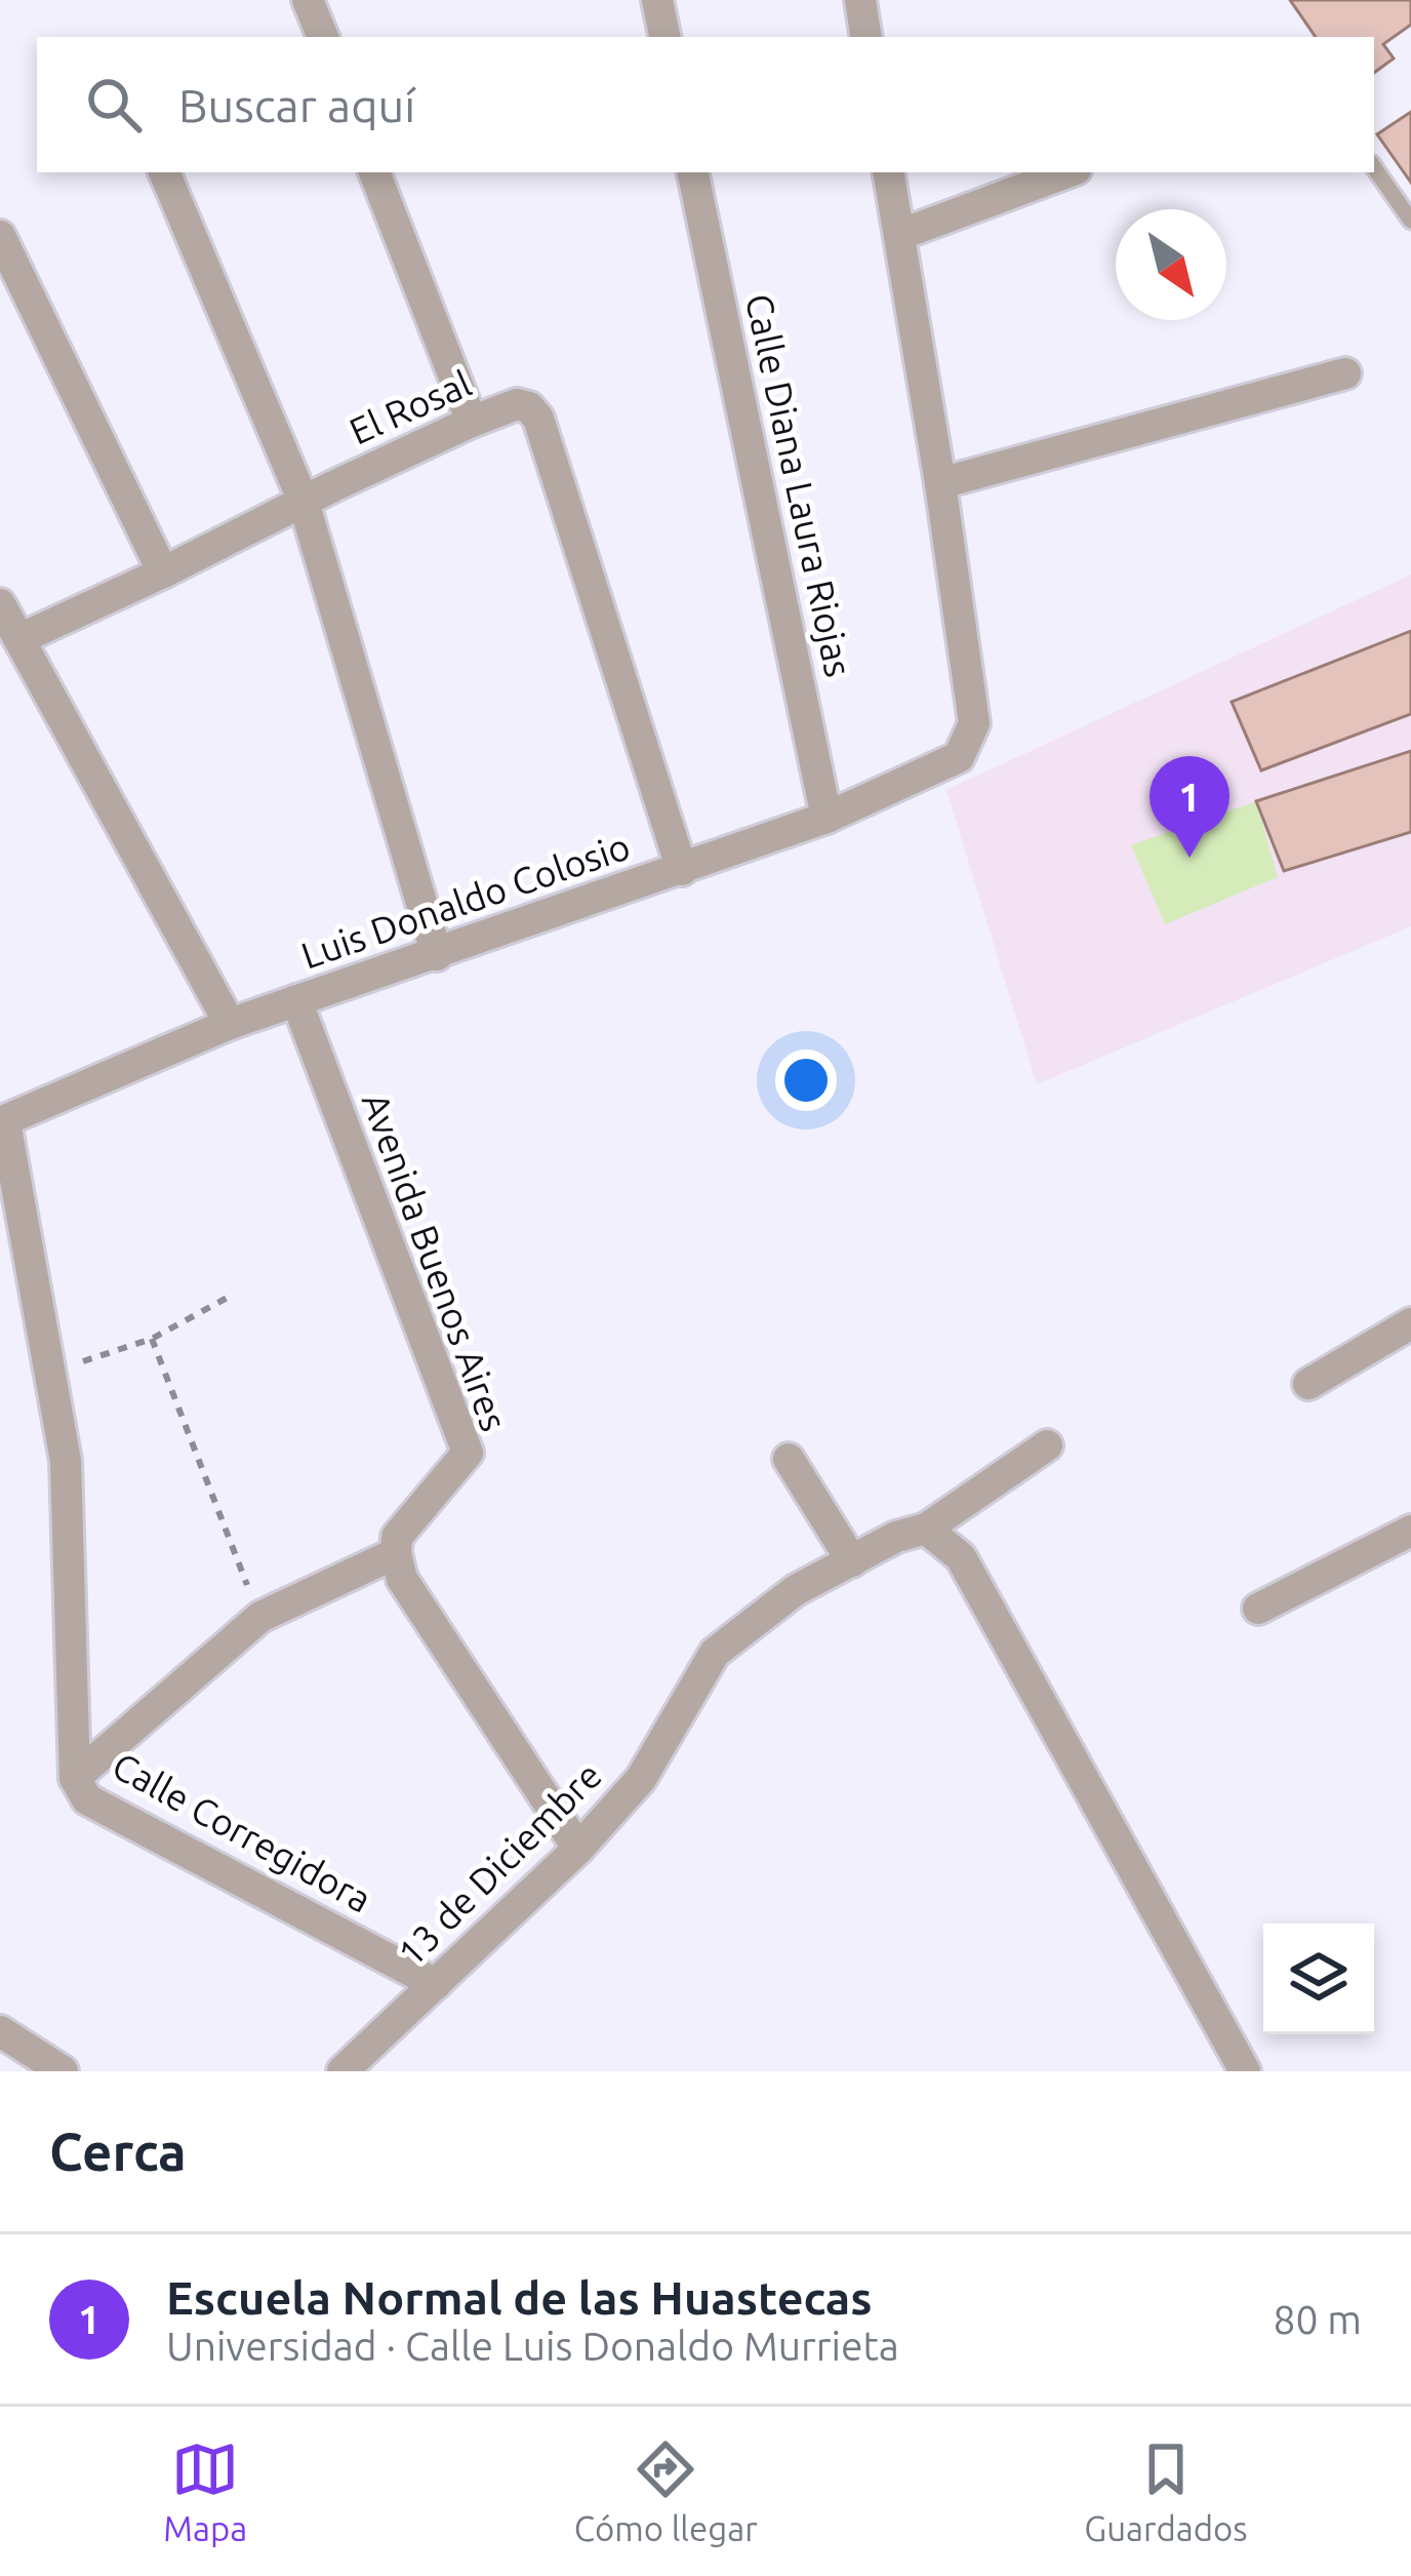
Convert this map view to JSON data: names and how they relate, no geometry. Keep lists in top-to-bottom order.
{
  "streets": {
    "street": [
      "El Rosal",
      "Calle Diana Laura Riojas",
      "Luis Donaldo Colosio",
      "Avenida Buenos Aires",
      "Calle Corregidora",
      "13 de Diciembre"
    ]
  },
  "crossings": [
    ["El Rosal", "Luis Donaldo Colosio"],
    ["Calle Diana Laura Riojas", "Luis Donaldo Colosio"],
    ["Luis Donaldo Colosio", "Avenida Buenos Aires"],
    ["Luis Donaldo Colosio", "Calle Corregidora"],
    ["Calle Corregidora", "13 de Diciembre"]
  ],
  "north": "bottom right",
  "page": {
    "search": "Buscar aquí",
    "pins": "1",
    "heading": "Cerca",
    "list": [
      {
        "mark": "1",
        "name": "Escuela Normal de las Huastecas",
        "note": "Universidad · Calle Luis Donaldo Murrieta",
        "value": "80 m"
      }
    ],
    "nav": ["Mapa", "Cómo llegar", "Guardados"]
  }
}
